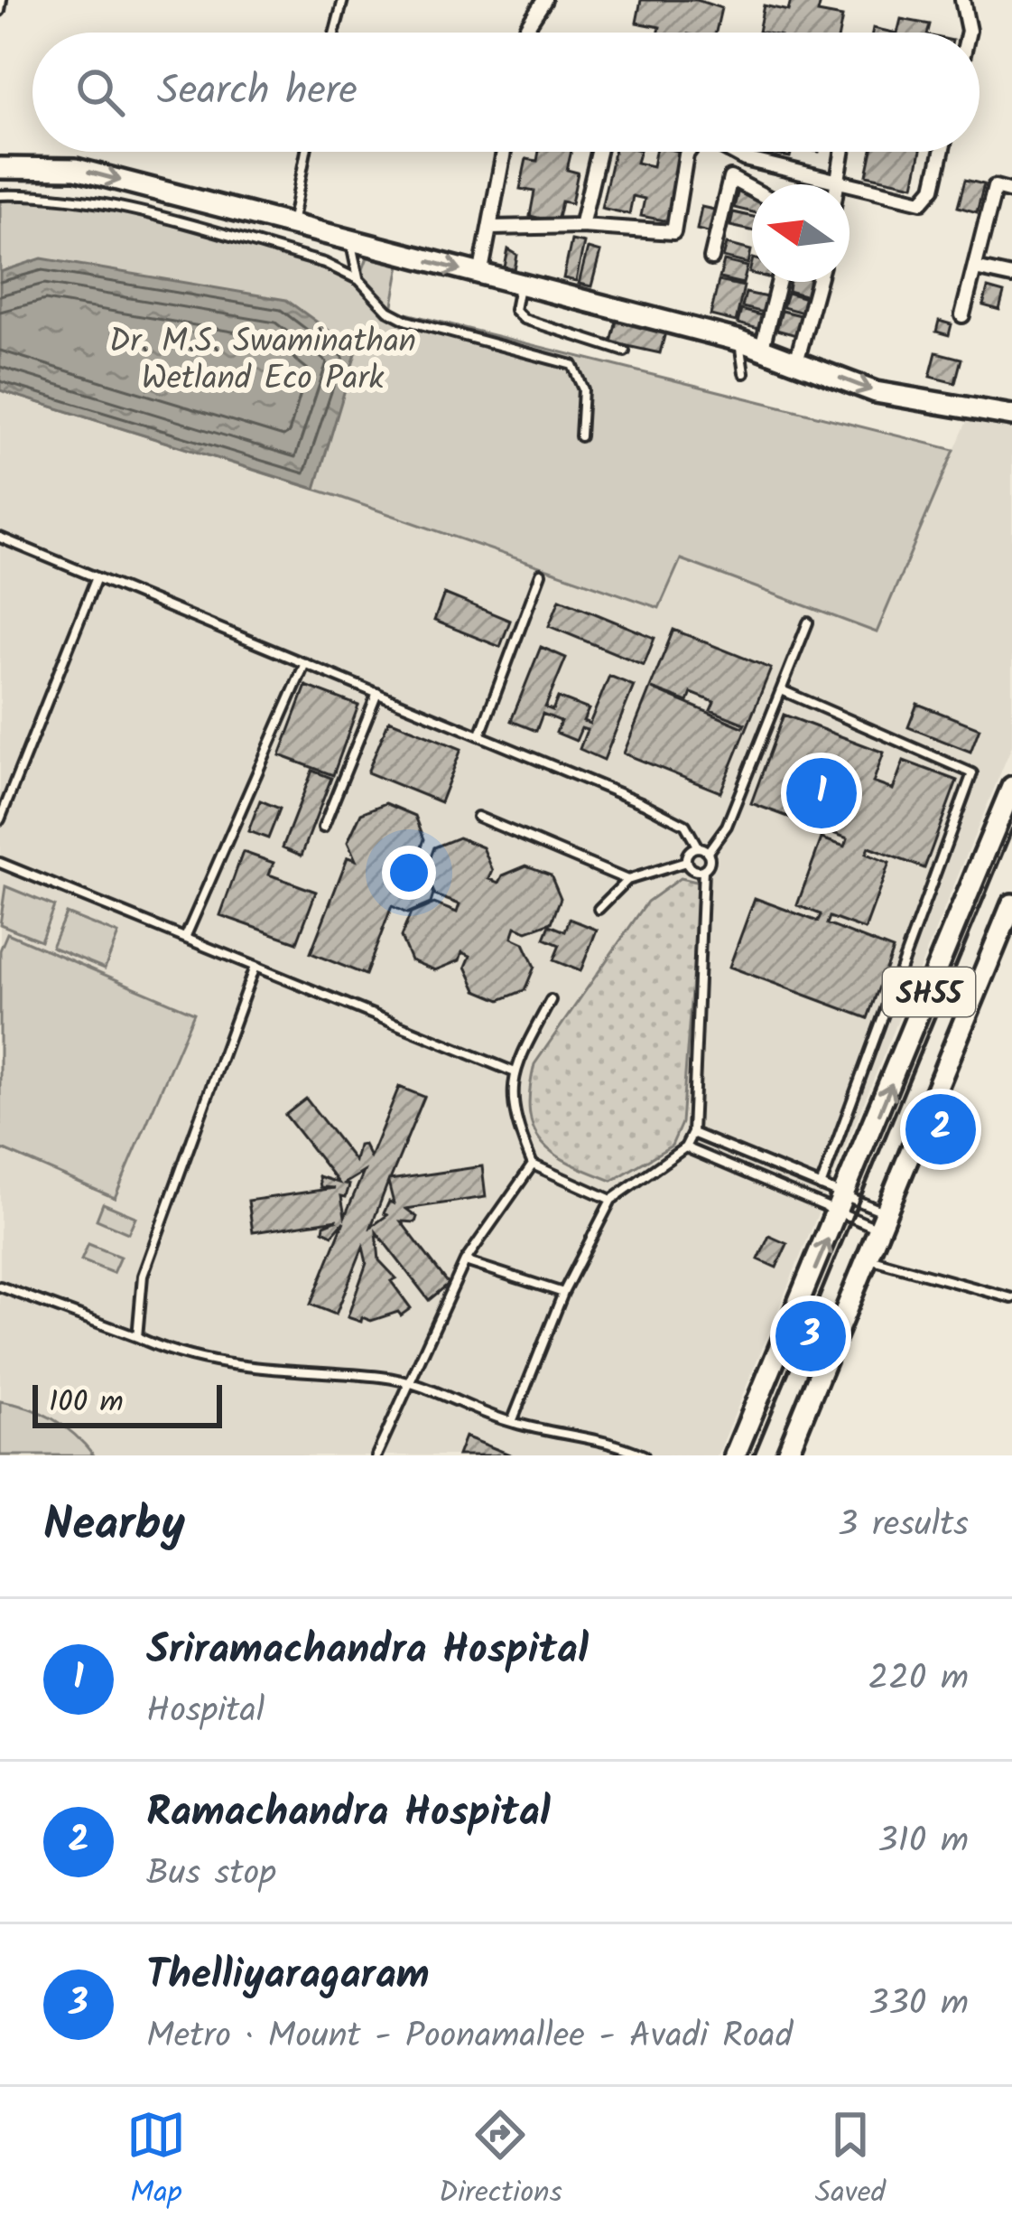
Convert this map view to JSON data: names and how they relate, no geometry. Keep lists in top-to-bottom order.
{
  "streets": {
    "main road": ["SH55"]
  },
  "parks": ["Dr. M.S. Swaminathan Wetland Eco Park"],
  "scale_bar": "100 m",
  "north": "left",
  "page": {
    "search": "Search here",
    "pins": ["1", "2", "3"],
    "scale": "100 m",
    "heading": ["Nearby", "3 results"],
    "list": [
      {
        "mark": "1",
        "name": "Sriramachandra Hospital",
        "note": "Hospital",
        "value": "220 m"
      },
      {
        "mark": "2",
        "name": "Ramachandra Hospital",
        "note": "Bus stop",
        "value": "310 m"
      },
      {
        "mark": "3",
        "name": "Thelliyaragaram",
        "note": "Metro · Mount - Poonamallee - Avadi Road",
        "value": "330 m"
      }
    ],
    "nav": ["Map", "Directions", "Saved"]
  }
}
